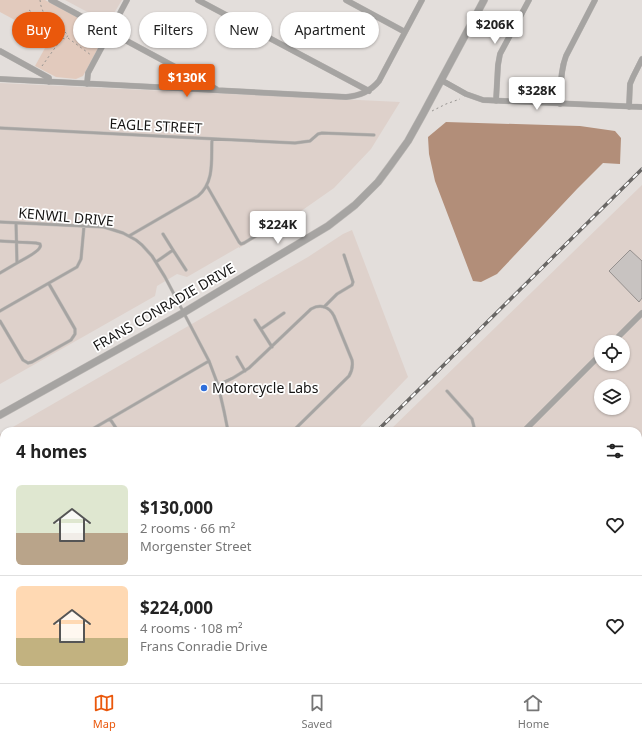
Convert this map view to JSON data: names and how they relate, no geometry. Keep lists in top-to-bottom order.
{
  "streets": {
    "street": ["FRANS CONRADIE DRIVE"],
    "lane": ["EAGLE STREET", "KENWIL DRIVE"]
  },
  "crossings": [
    ["KENWIL DRIVE", "FRANS CONRADIE DRIVE"]
  ],
  "places": ["Motorcycle Labs"],
  "page": {
    "price": [
      "$206K",
      "$130K",
      "$328K",
      "$224K"
    ],
    "chip": [
      "Buy",
      "Rent",
      "Filters",
      "New",
      "Apartment"
    ],
    "heading": "4 homes",
    "list": [
      {
        "name": "$130,000",
        "note": "2 rooms · 66 m² · Morgenster Street"
      },
      {
        "name": "$224,000",
        "note": "4 rooms · 108 m² · Frans Conradie Drive"
      }
    ],
    "tabs": ["Map", "Saved", "Home"]
  }
}
